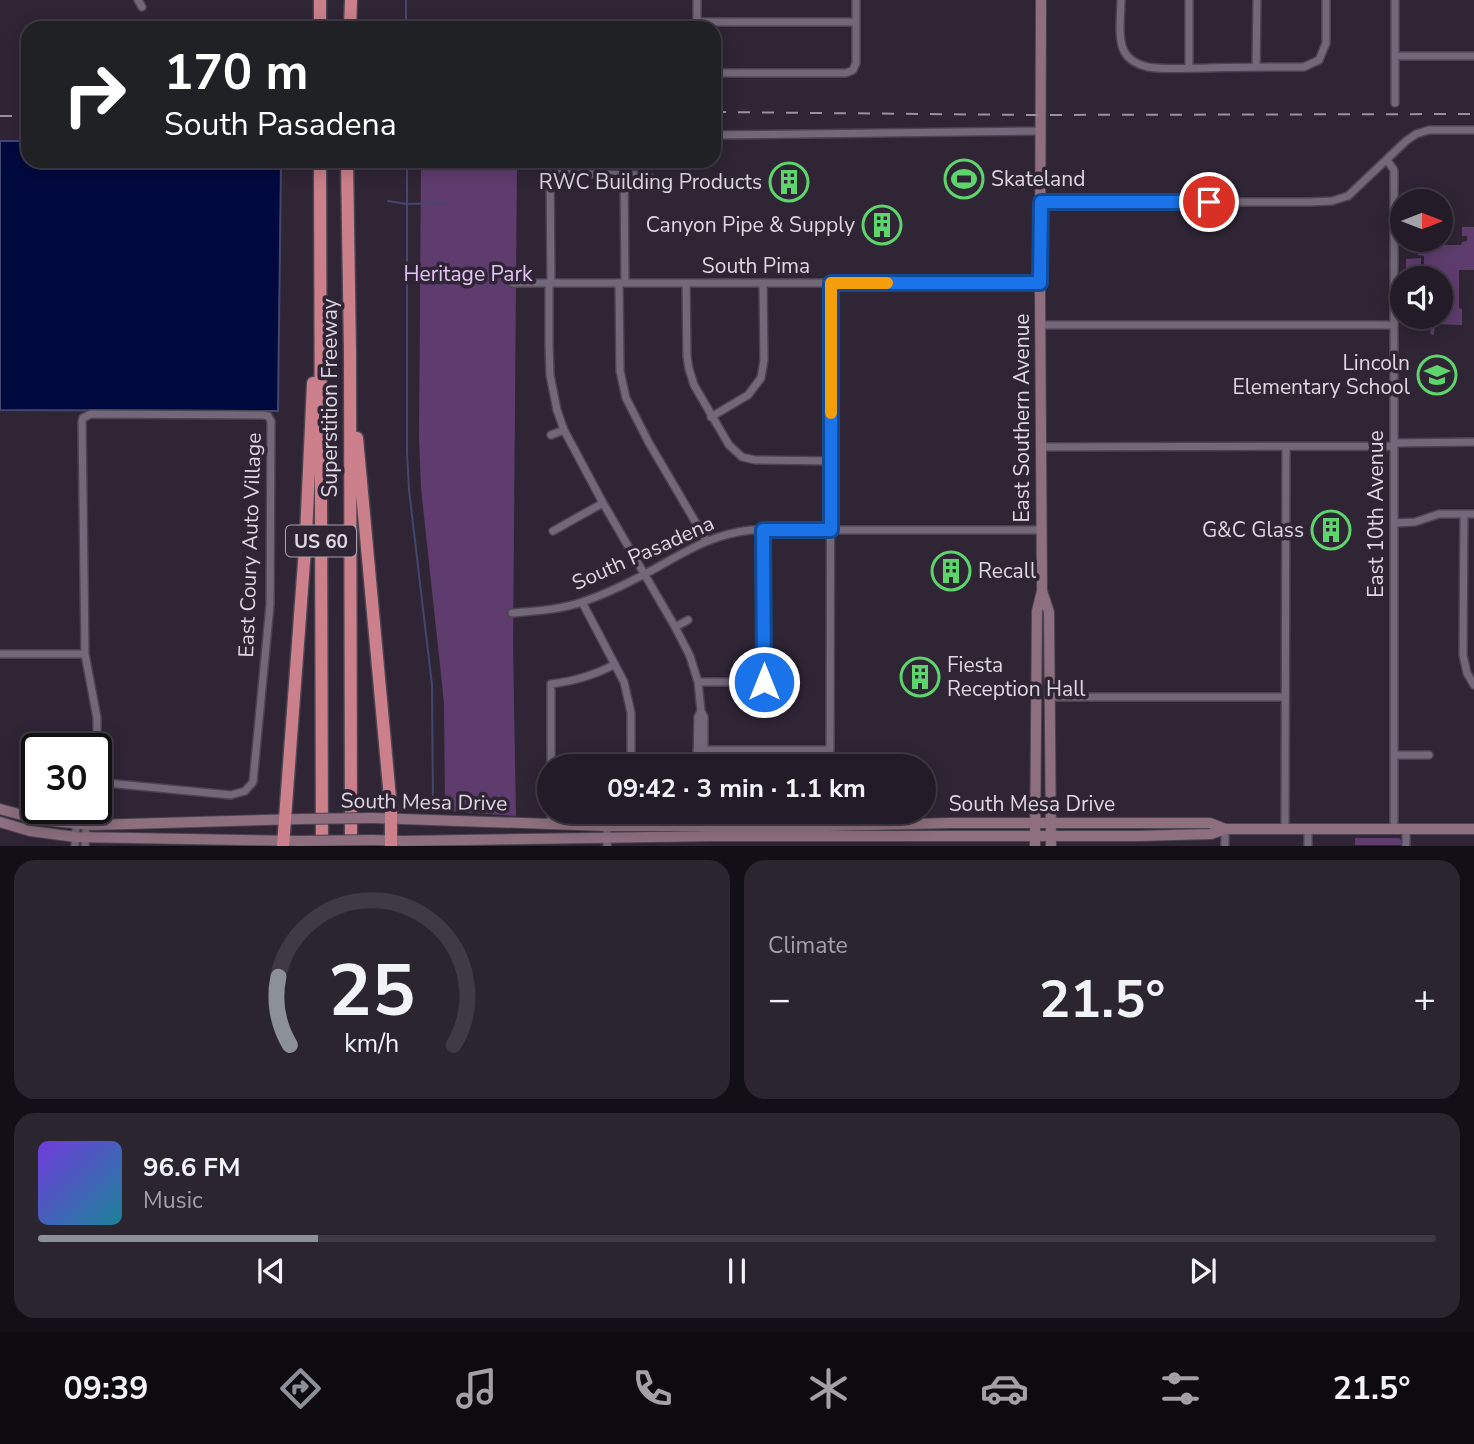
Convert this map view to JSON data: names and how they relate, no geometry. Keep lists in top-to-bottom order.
{
  "streets": {
    "highway": ["Superstition Freeway", "US 60"],
    "main road": ["East Southern Avenue", "South Mesa Drive"],
    "street": [
      "South Pima",
      "East 10th Avenue",
      "East Coury Auto Village",
      "South Pasadena"
    ]
  },
  "crossings": [
    ["South Pima", "East Southern Avenue"],
    ["East Southern Avenue", "South Pasadena"],
    ["East Southern Avenue", "South Mesa Drive"],
    ["East 10th Avenue", "South Mesa Drive"]
  ],
  "parks": ["Heritage Park"],
  "places": {
    "sports": ["Skateland"],
    "building": [
      "RWC Building Products",
      "Canyon Pipe & Supply",
      "G&C Glass",
      "Recall",
      "Fiesta Reception Hall"
    ],
    "school or university": ["Lincoln Elementary School"]
  },
  "north": "right",
  "page": {
    "turn": ["170 m", "South Pasadena"],
    "limit": "30",
    "trip": "09:42 · 3 min · 1.1 km",
    "tile": "Climate",
    "heat": ["−", "21.5°", "+"],
    "song": ["96.6 FM", "Music"],
    "tabs": ["09:39", "21.5°"],
    "gauge": ["25", "km/h"]
  }
}
